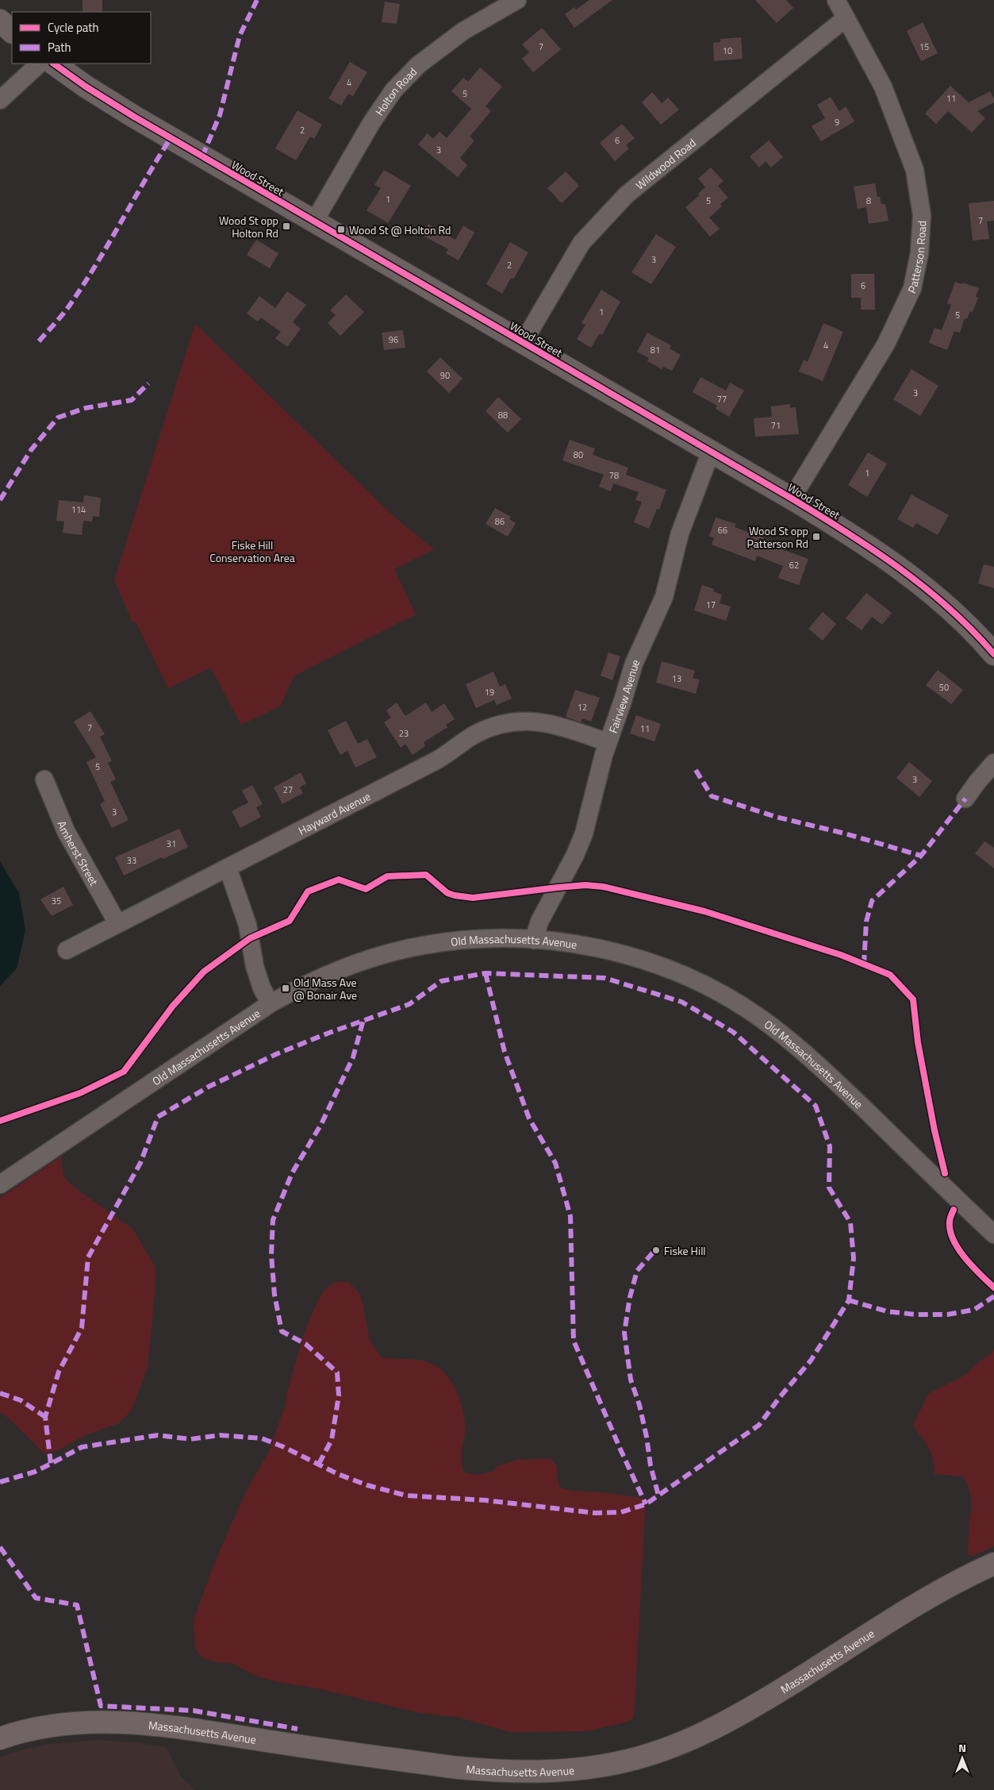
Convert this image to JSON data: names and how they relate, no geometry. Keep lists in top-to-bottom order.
{
  "streets": {
    "main road": ["Massachusetts Avenue"],
    "street": [
      "Holton Road",
      "Wildwood Road",
      "Wood Street",
      "Patterson Road",
      "Fairview Avenue",
      "Hayward Avenue",
      "Amherst Street",
      "Old Massachusetts Avenue"
    ]
  },
  "crossings": [
    ["Holton Road", "Wood Street"],
    ["Wildwood Road", "Wood Street"],
    ["Wildwood Road", "Patterson Road"],
    ["Wood Street", "Patterson Road"],
    ["Wood Street", "Fairview Avenue"],
    ["Fairview Avenue", "Hayward Avenue"],
    ["Fairview Avenue", "Old Massachusetts Avenue"],
    ["Hayward Avenue", "Amherst Street"]
  ],
  "parks": ["Fiske Hill Conservation Area"],
  "places": {
    "transit": [
      "Wood St opp Holton Rd",
      "Wood St @ Holton Rd",
      "Wood St opp Patterson Rd",
      "Old Mass Ave @ Bonair Ave"
    ],
    "other": ["Fiske Hill"]
  },
  "house_numbers": [
    "7",
    "15",
    "10",
    "4",
    "5",
    "11",
    "9",
    "2",
    "6",
    "3",
    "1",
    "5",
    "8",
    "7",
    "3",
    "2",
    "6",
    "1",
    "5",
    "96",
    "4",
    "81",
    "90",
    "3",
    "77",
    "88",
    "71",
    "80",
    "1",
    "78",
    "114",
    "86",
    "66",
    "62",
    "17",
    "13",
    "50",
    "19",
    "12",
    "7",
    "11",
    "23",
    "5",
    "3",
    "27",
    "3",
    "31",
    "33",
    "35"
  ],
  "legend": ["Cycle path", "Path"],
  "north": "top"
}
